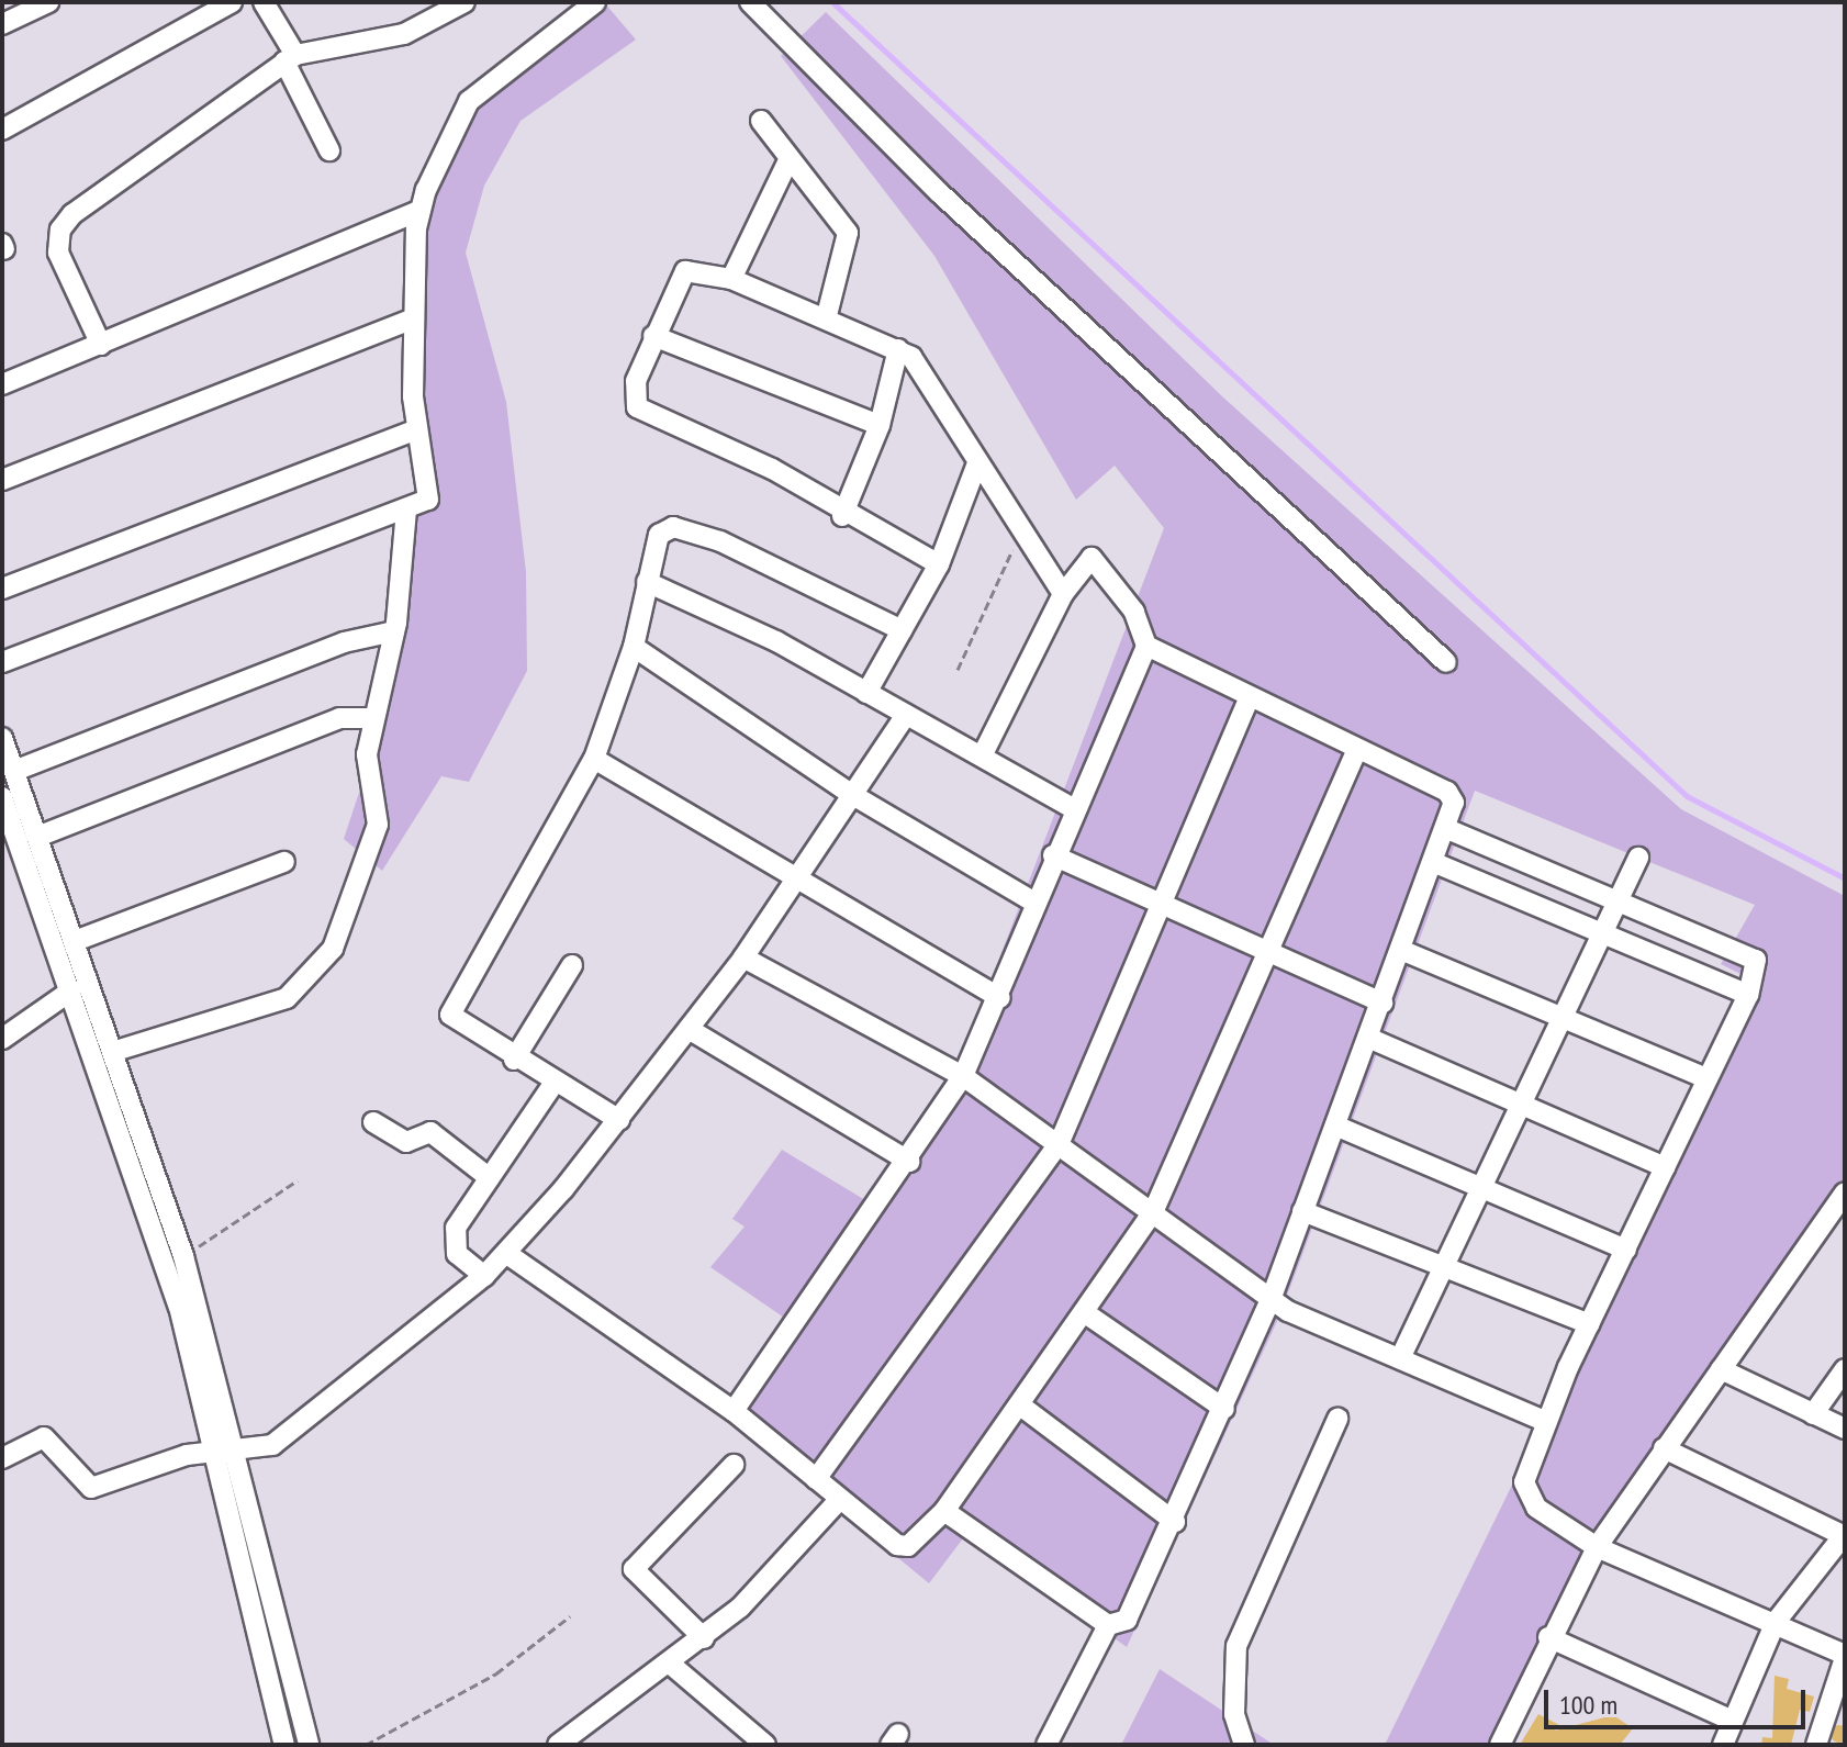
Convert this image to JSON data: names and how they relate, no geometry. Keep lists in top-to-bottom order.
{
  "scale_bar": "100 m"
}
